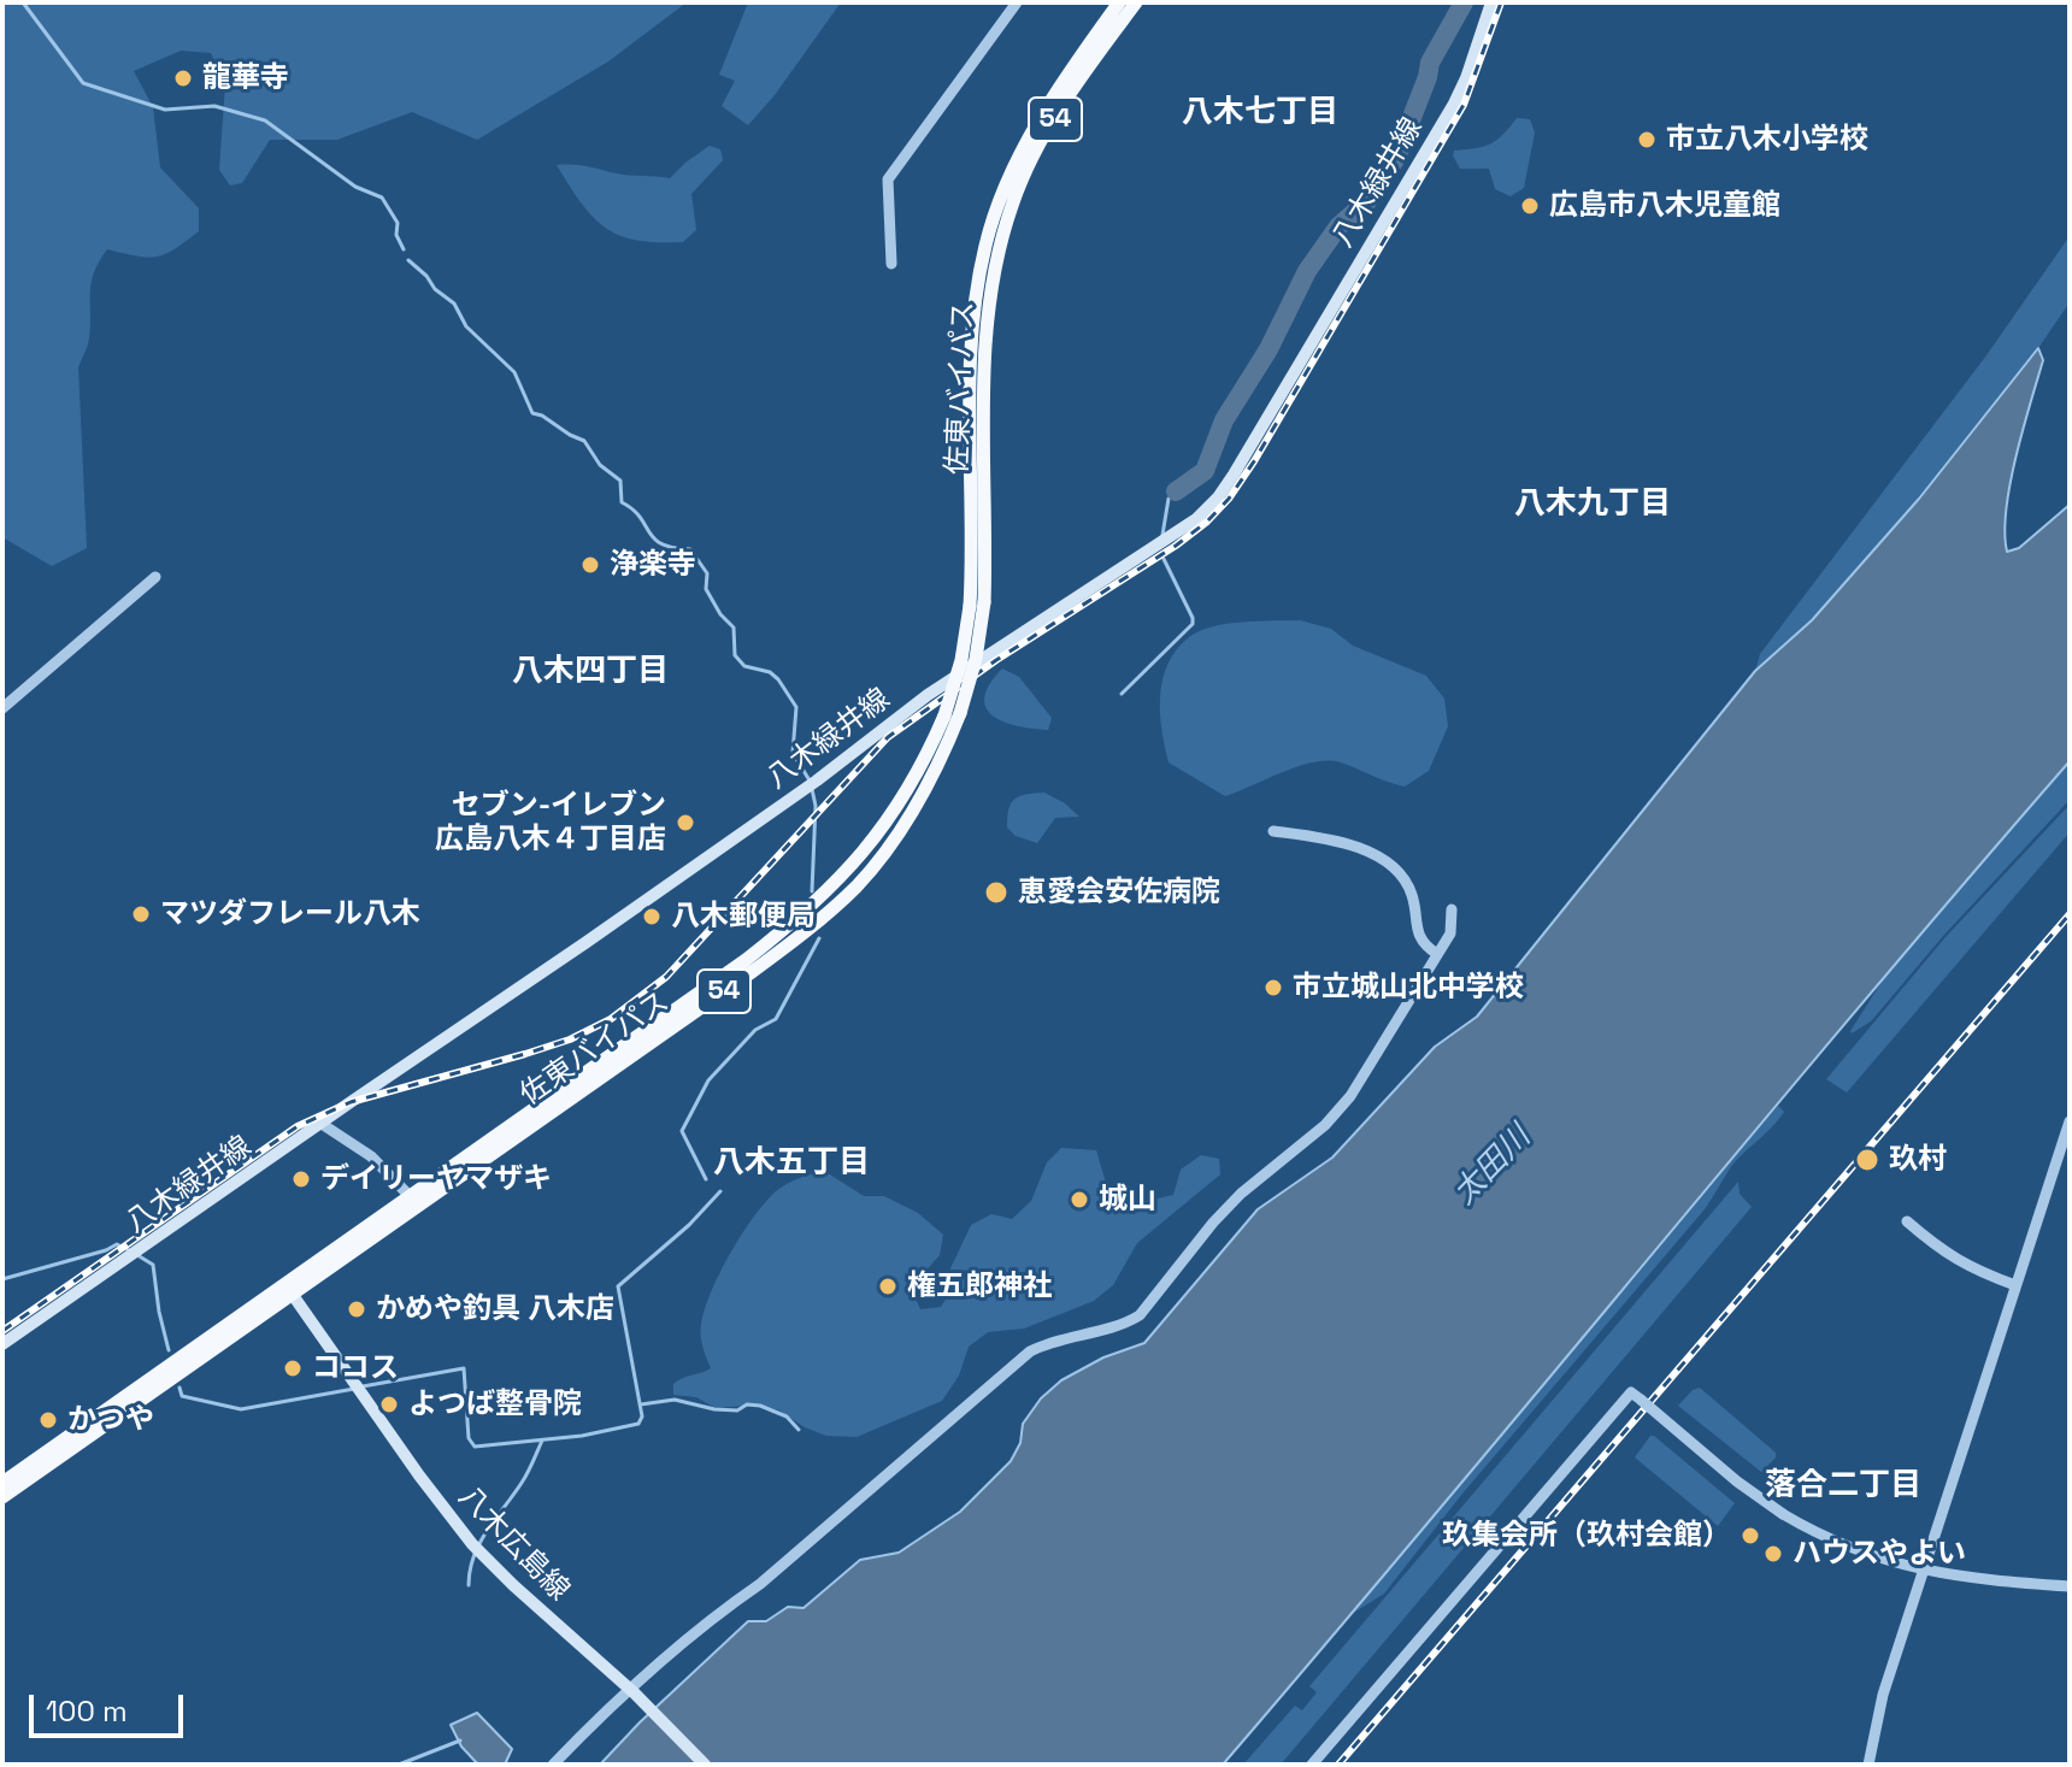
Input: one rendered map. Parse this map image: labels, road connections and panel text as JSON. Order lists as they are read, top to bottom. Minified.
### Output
{"streets":{"highway":["54","佐東バイパス"],"main road":["八木緑井線","八木広島線"]},"crossings":[["佐東バイパス","八木広島線"]],"districts":["八木七丁目","八木九丁目","八木四丁目","八木五丁目","落合二丁目"],"water":["太田川"],"places":["龍華寺","市立八木小学校","広島市八木児童館","浄楽寺","セブン‐イレブン 広島八木４丁目店","恵愛会安佐病院","マツダフレール八木","八木郵便局","市立城山北中学校","玖村","デイリーヤマザキ","城山","権五郎神社","かめや釣具 八木店","ココス","よつば整骨院","かつや","玖集会所（玖村会館）","ハウスやよい"],"scale_bar":"100 m"}
